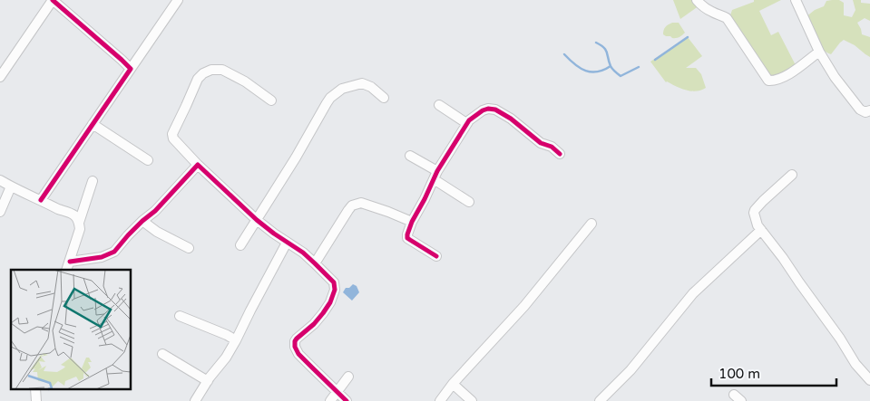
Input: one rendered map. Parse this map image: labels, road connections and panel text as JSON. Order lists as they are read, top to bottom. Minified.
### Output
{"scale_bar":"100 m"}
